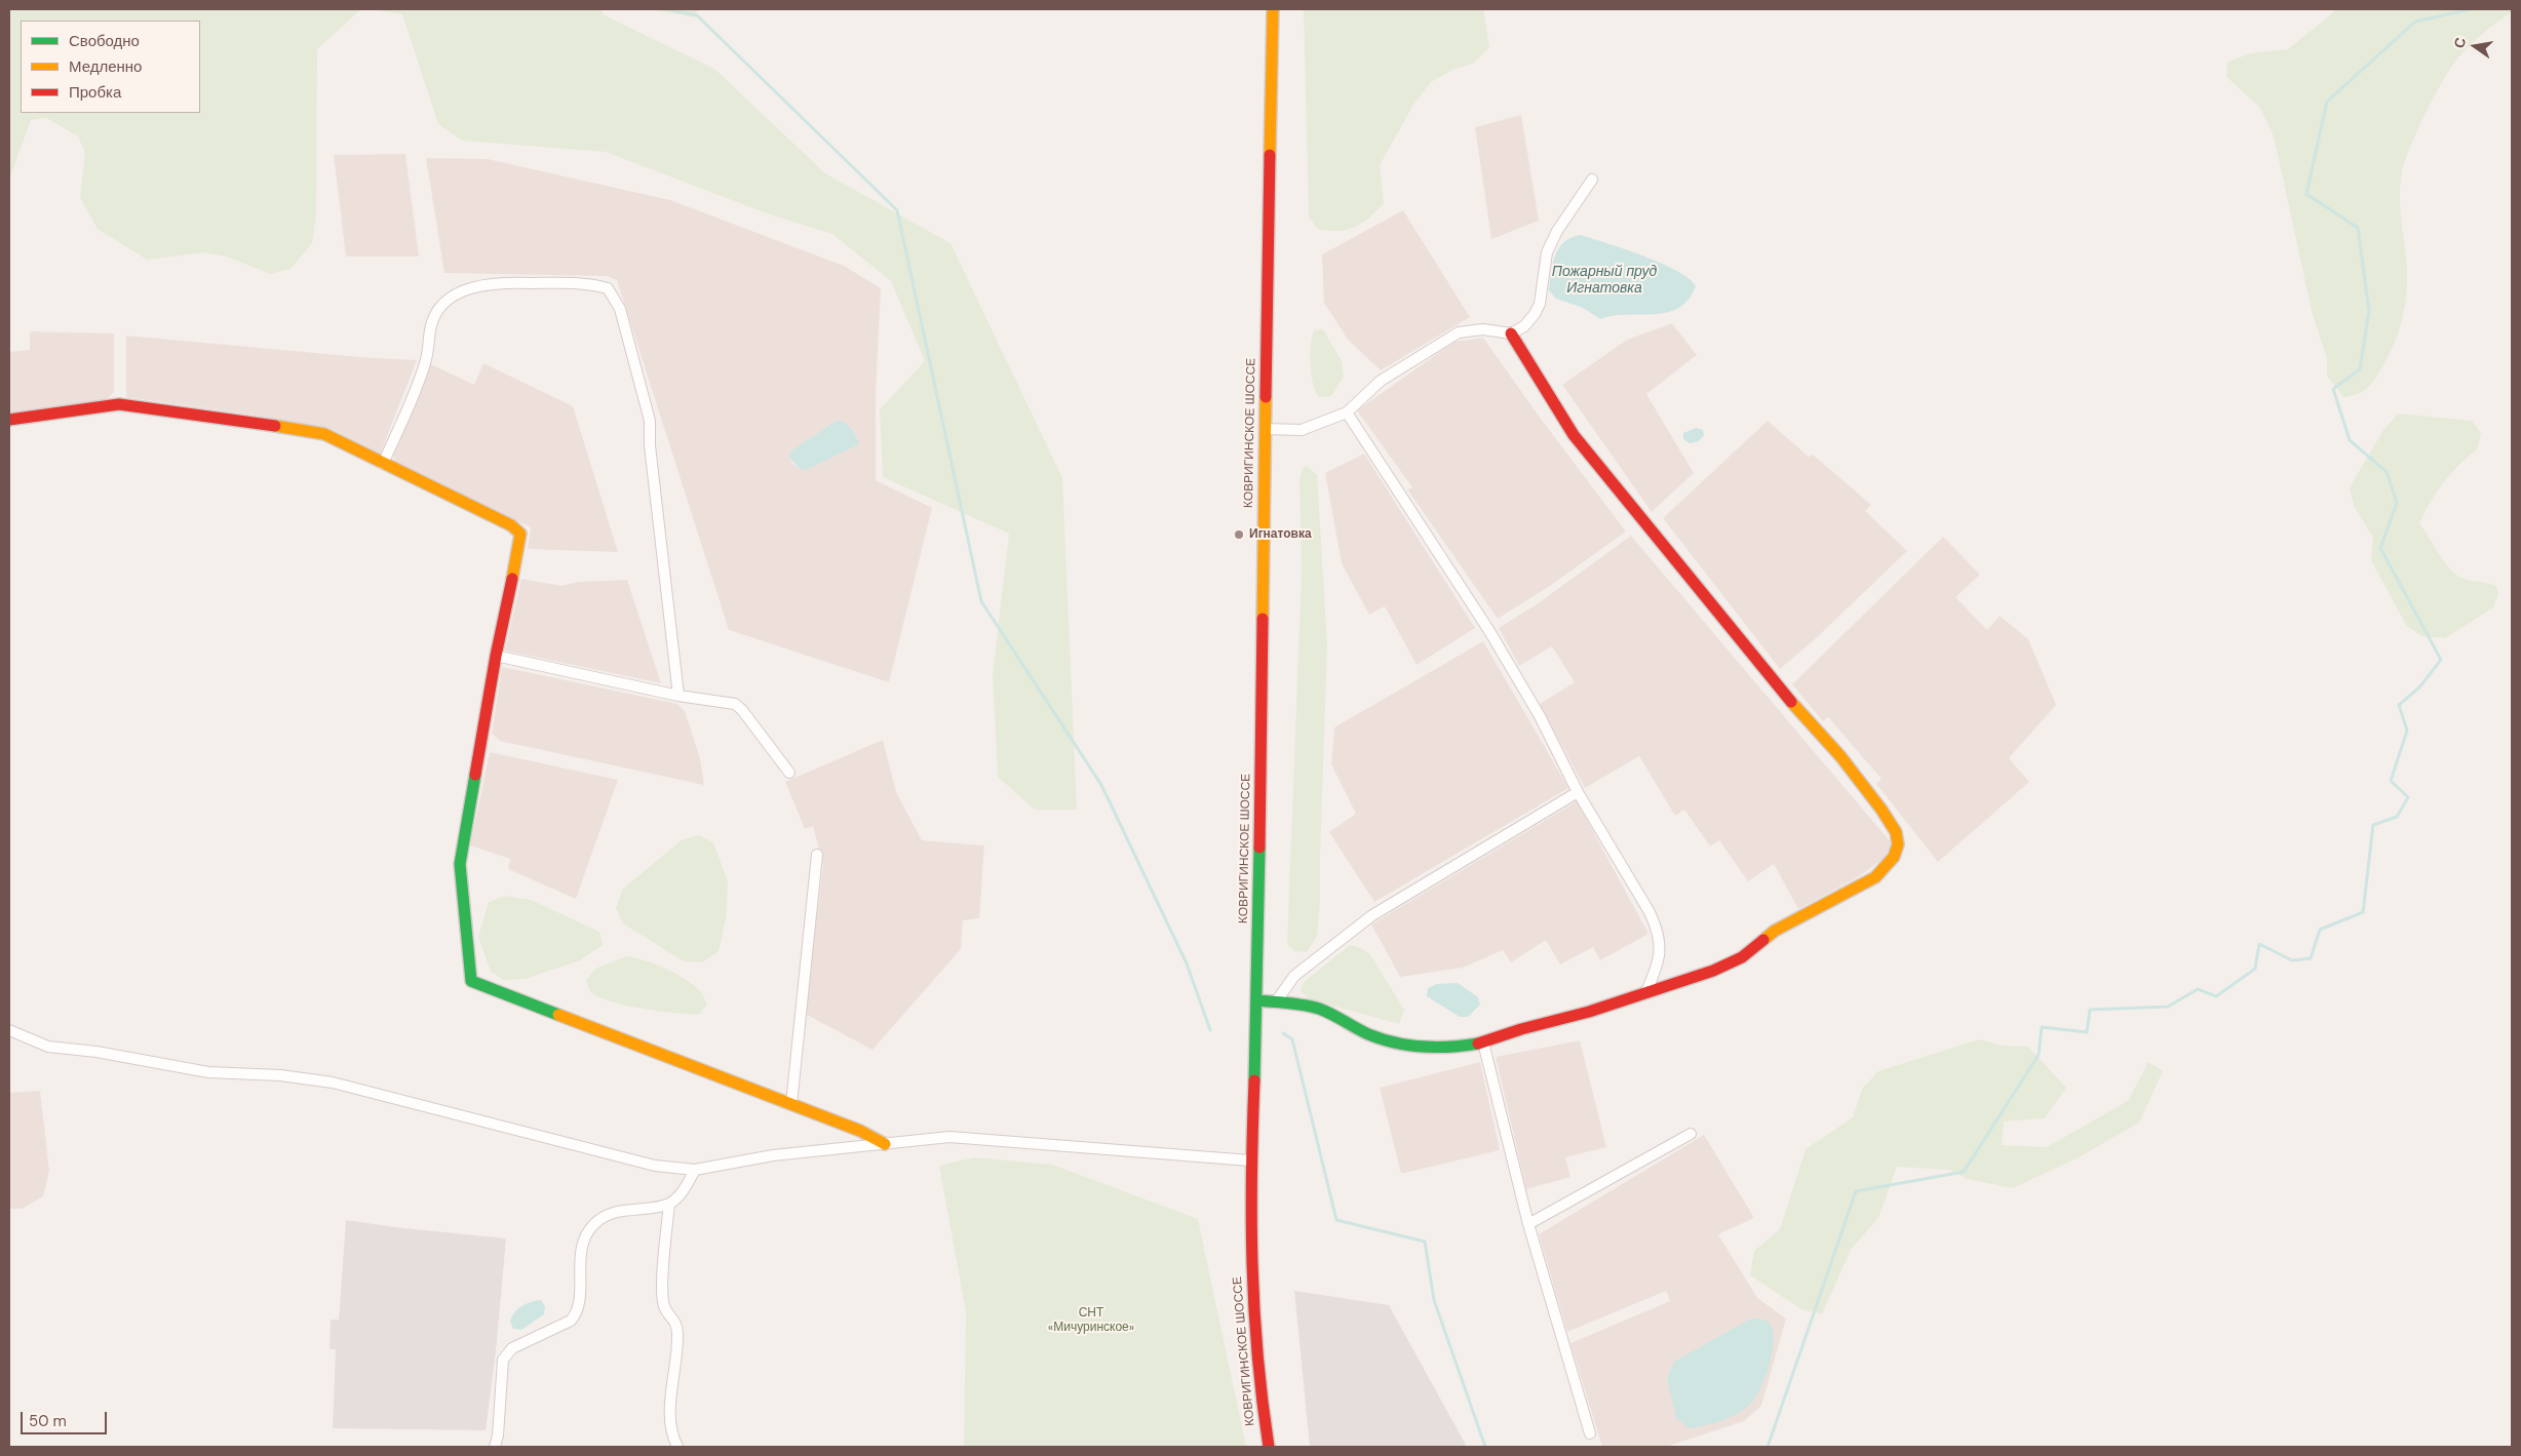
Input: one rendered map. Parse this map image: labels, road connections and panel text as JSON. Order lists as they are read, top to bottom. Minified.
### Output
{"streets":{"street":["КОВРИГИНСКОЕ ШОССЕ"]},"water":["Пожарный пруд Игнатовка"],"parks":["СНТ «Мичуринское»"],"places":["Игнатовка"],"legend":["Свободно","Медленно","Пробка"],"scale_bar":"50 m","north":"left"}
